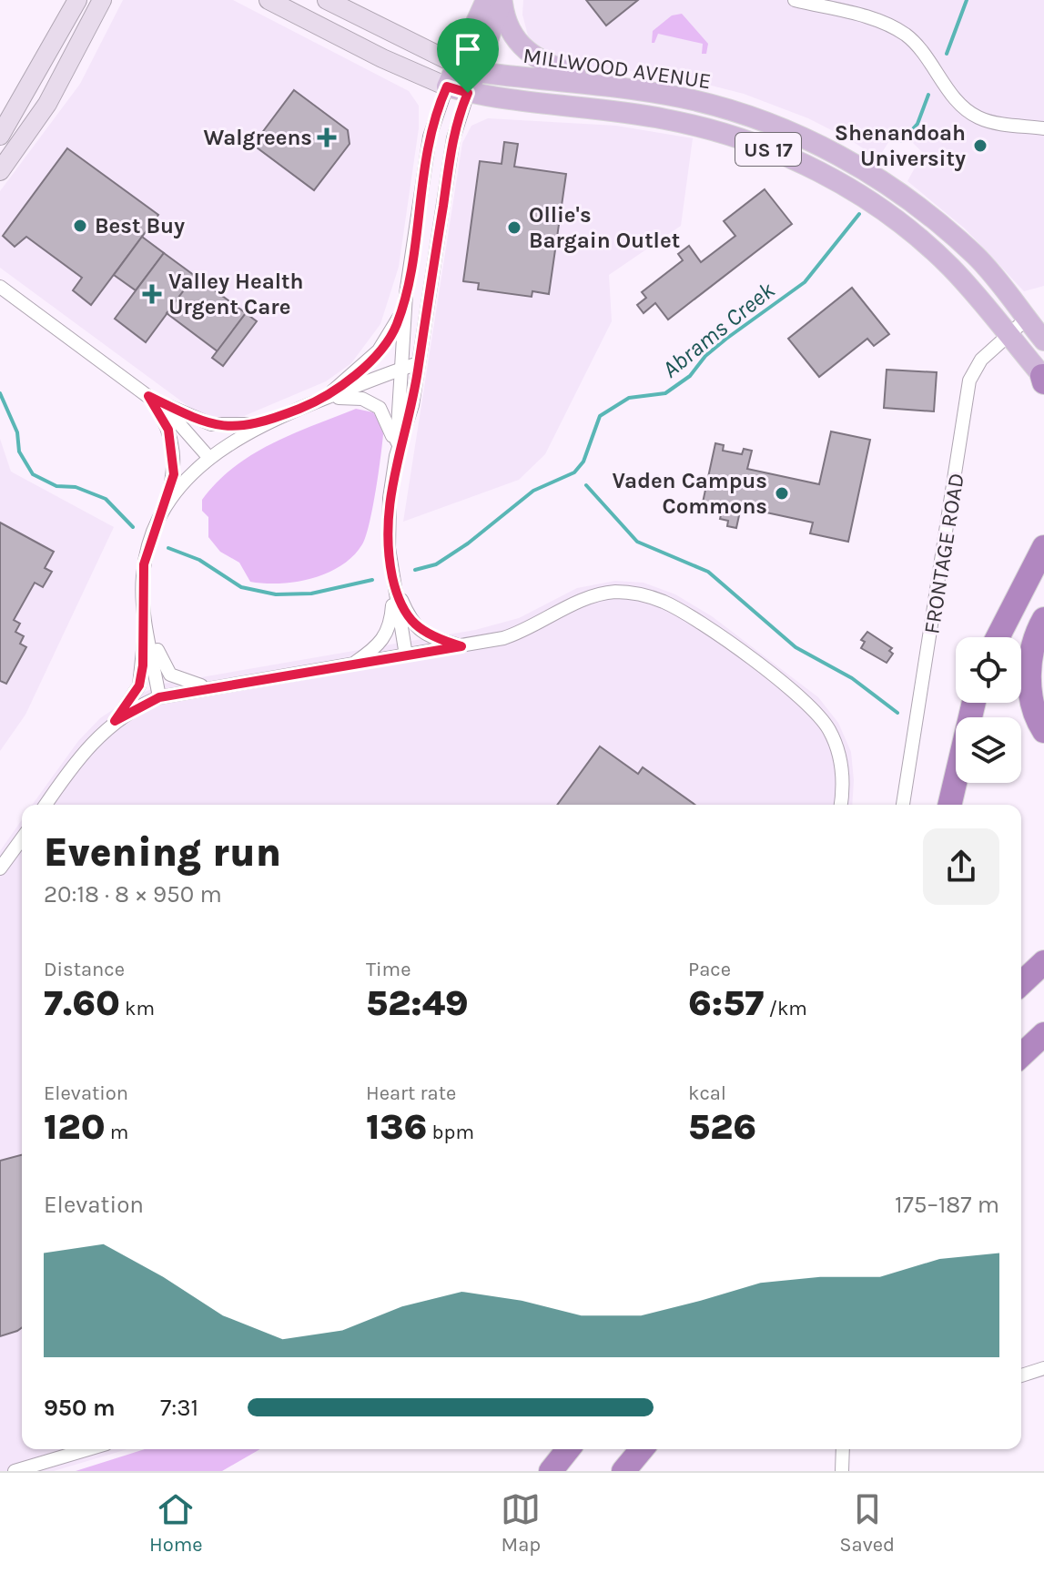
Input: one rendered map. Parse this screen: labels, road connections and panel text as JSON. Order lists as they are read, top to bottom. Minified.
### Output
{"streets":{"main road":["MILLWOOD AVENUE","US 17"],"street":["FRONTAGE ROAD"]},"crossings":[["MILLWOOD AVENUE","US 17"],["MILLWOOD AVENUE","FRONTAGE ROAD"],["US 17","FRONTAGE ROAD"]],"water":["Abrams Creek"],"places":{"health":["Walgreens","Valley Health Urgent Care"],"other":["Shenandoah University","Best Buy","Ollie's Bargain Outlet","Vaden Campus Commons"]},"page":{"heading":["Evening run","20:18 · 8 × 950 m"],"stats":[["Distance","7.60 km"],["Time","52:49"],["Pace","6:57 /km"],["Elevation","120 m"],["Heart rate","136 bpm"],["kcal","526"]],"chart":["Elevation","175–187 m"],"list":[{"name":"950 m","note":"7:31"}],"tabs":["Home","Map","Saved"]}}
